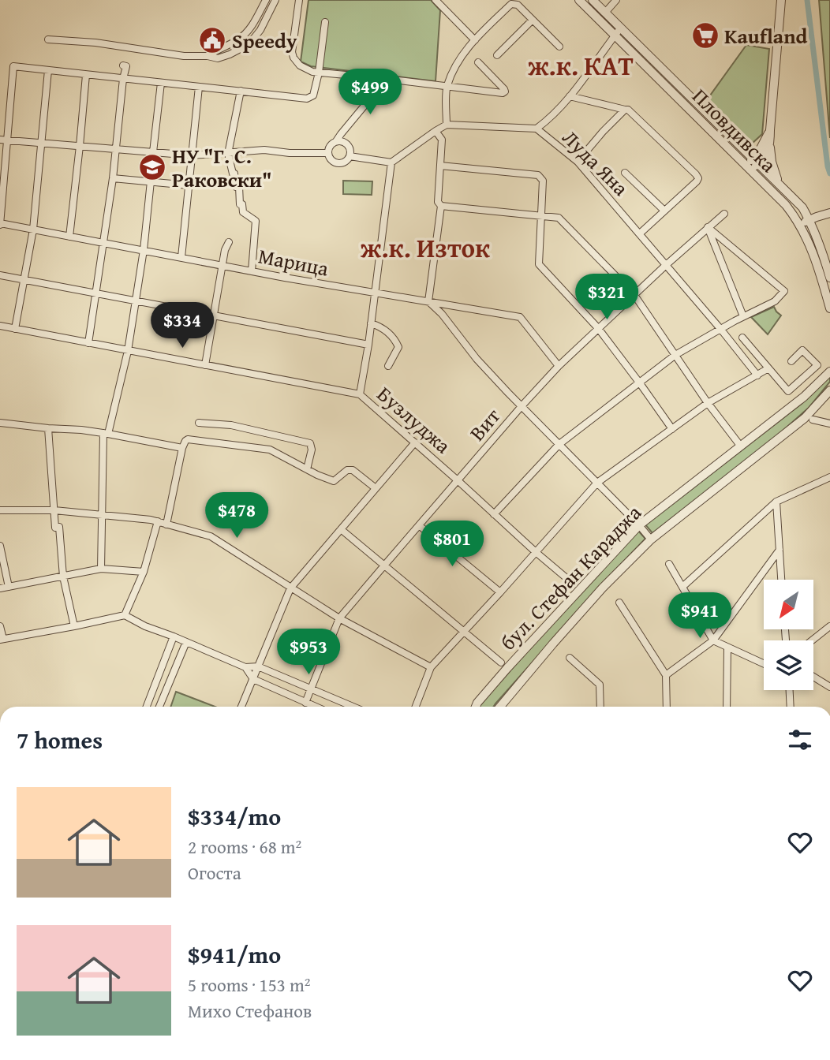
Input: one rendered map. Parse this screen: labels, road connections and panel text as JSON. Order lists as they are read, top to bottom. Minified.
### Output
{"streets":{"street":["Пловдивска","Луда Яна","Марица","Бузлуджа","Вит","бул. Стефан Караджа"]},"crossings":[["Луда Яна","Вит"],["Марица","Бузлуджа"],["Марица","Вит"],["Бузлуджа","Вит"]],"districts":["ж.к. КАТ","ж.к. Изток"],"places":{"supermarket":["Kaufland"],"public building":["Speedy"],"school or university":["НУ \"Г. С. Раковски\""]},"north":"bottom left","page":{"price":["$499","$321","$334","$478","$801","$941","$953"],"heading":"7 homes","list":[{"name":"$334/mo","note":"2 rooms · 68 m² · Огоста"},{"name":"$941/mo","note":"5 rooms · 153 m² · Михо Стефанов"}]}}
